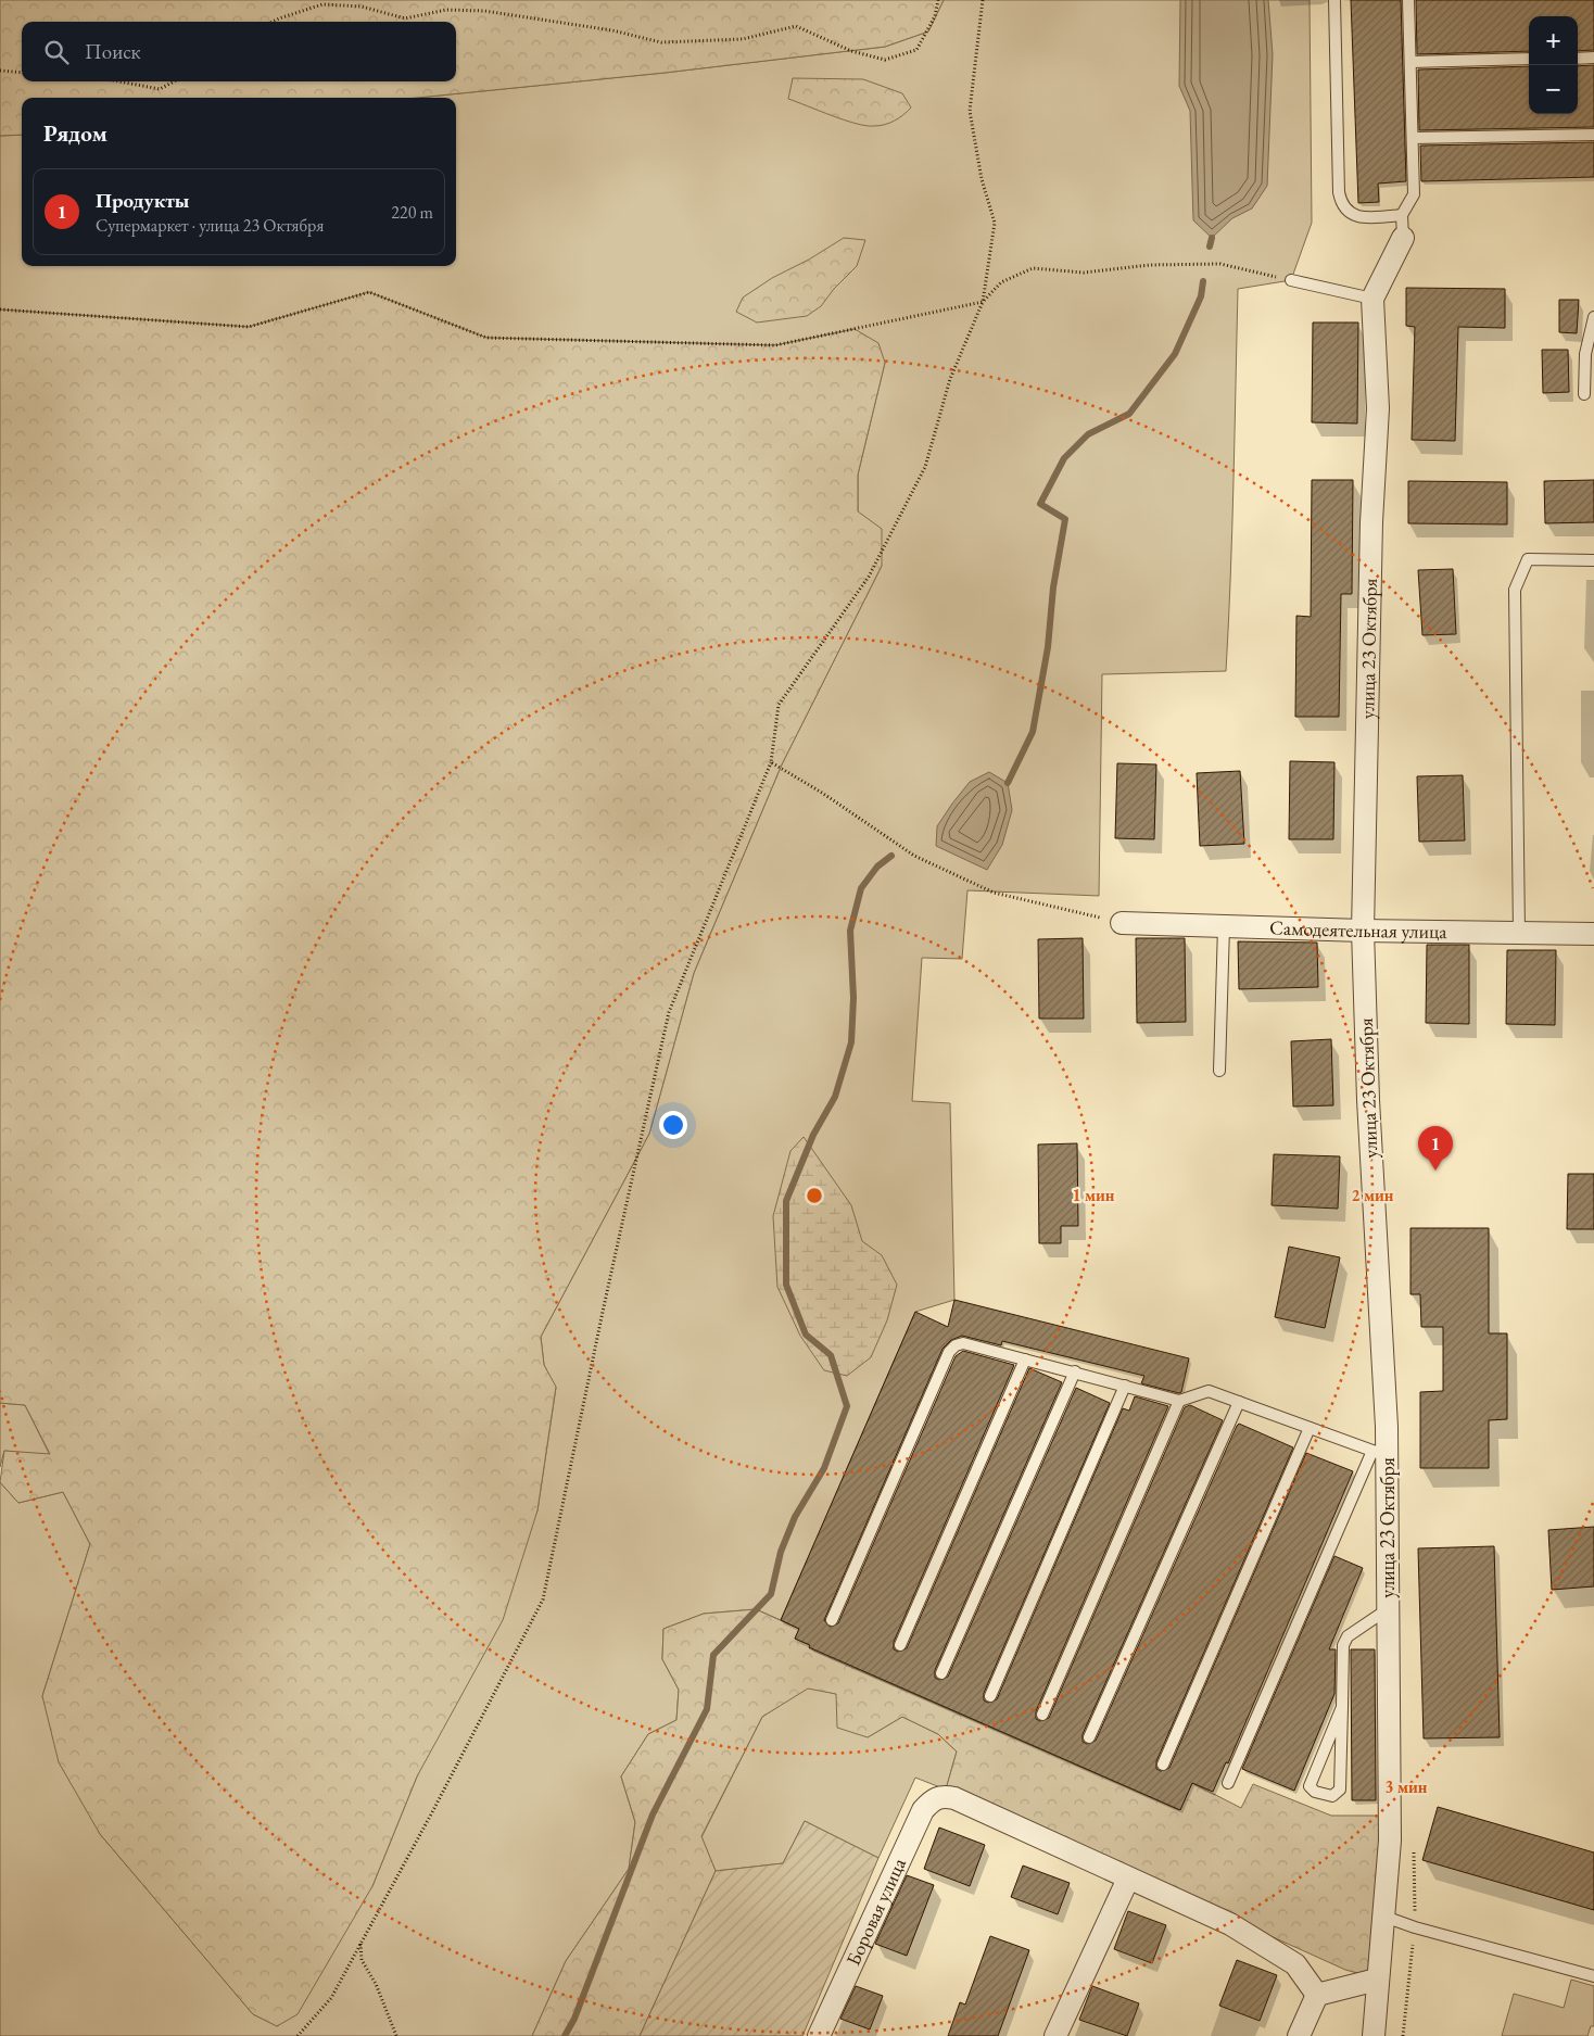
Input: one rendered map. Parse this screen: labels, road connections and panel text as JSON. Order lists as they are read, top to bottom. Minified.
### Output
{"streets":{"street":["улица 23 Октября","Самодеятельная улица","Боровая улица"]},"crossings":[["улица 23 Октября","Самодеятельная улица"]],"page":{"map_buttons":["+","−"],"search":"Поиск","heading":"Рядом","list":[{"mark":"1","name":"Продукты","note":"Супермаркет · улица 23 Октября","value":"220 m"}],"pins":"1"},"rings":["1 мин","2 мин","3 мин"]}
